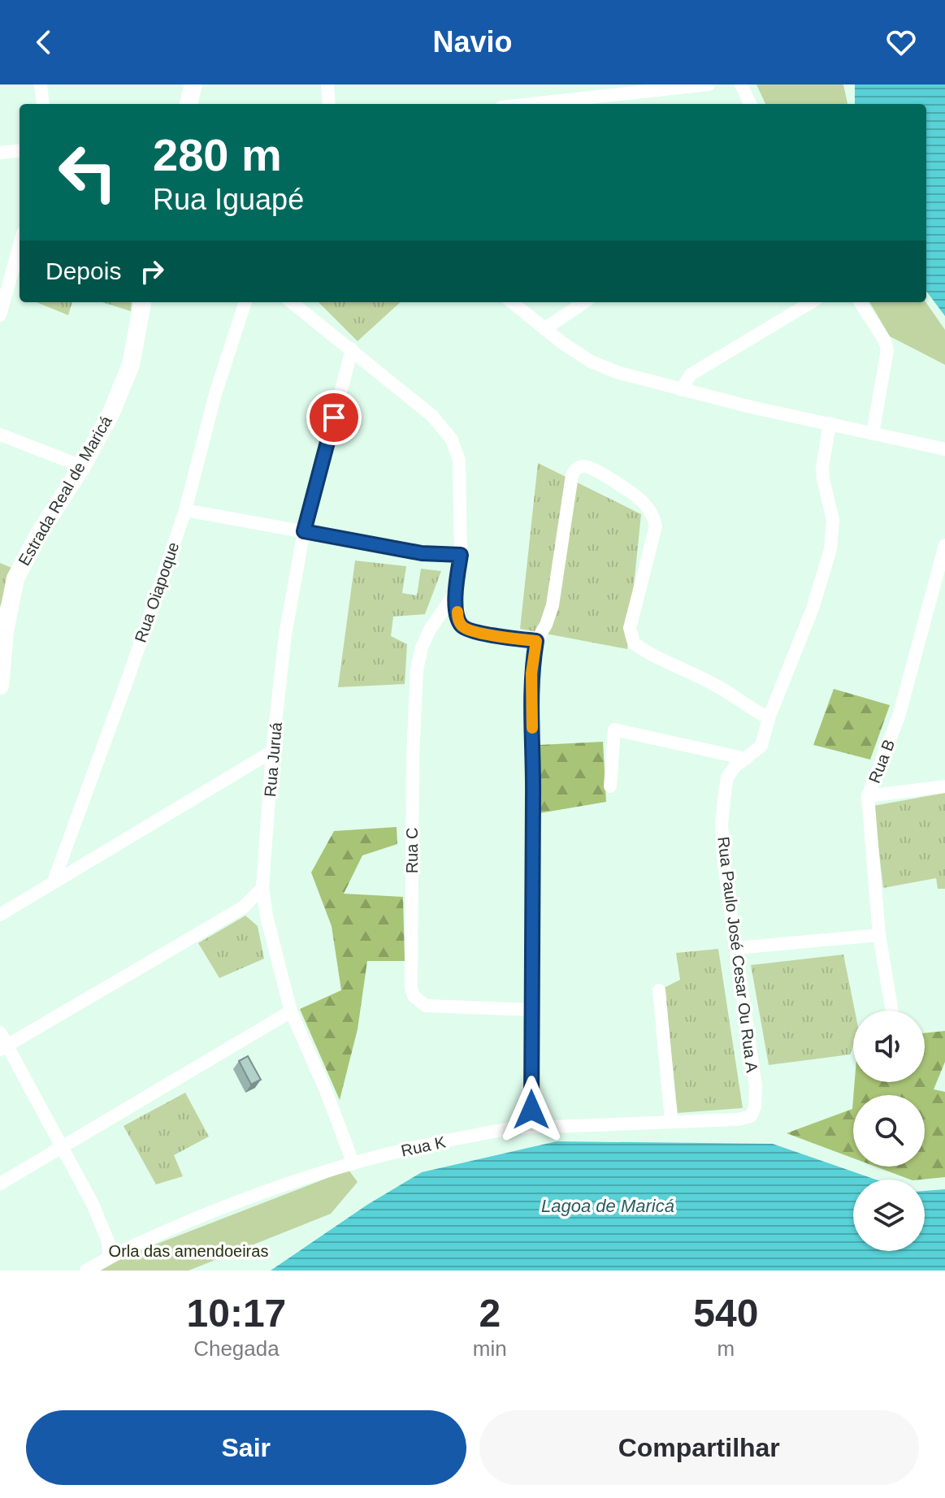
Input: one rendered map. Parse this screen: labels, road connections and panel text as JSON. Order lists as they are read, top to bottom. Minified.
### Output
{"streets":{"main road":["Estrada Real de Maricá"],"street":["Rua Oiapoque","Rua Juruá","Rua B","Rua C","Rua Paulo José Cesar Ou Rua A","Rua K"]},"crossings":[["Rua Juruá","Rua K"],["Rua Paulo José Cesar Ou Rua A","Rua K"]],"water":["Lagoa de Maricá"],"parks":["Orla das amendoeiras"],"page":{"header":"Navio","turn":["280 m","Rua Iguapé"],"then":"Depois","eta":["10:17","Chegada","2","min","540","m"],"buttons":["Sair","Compartilhar"]}}
